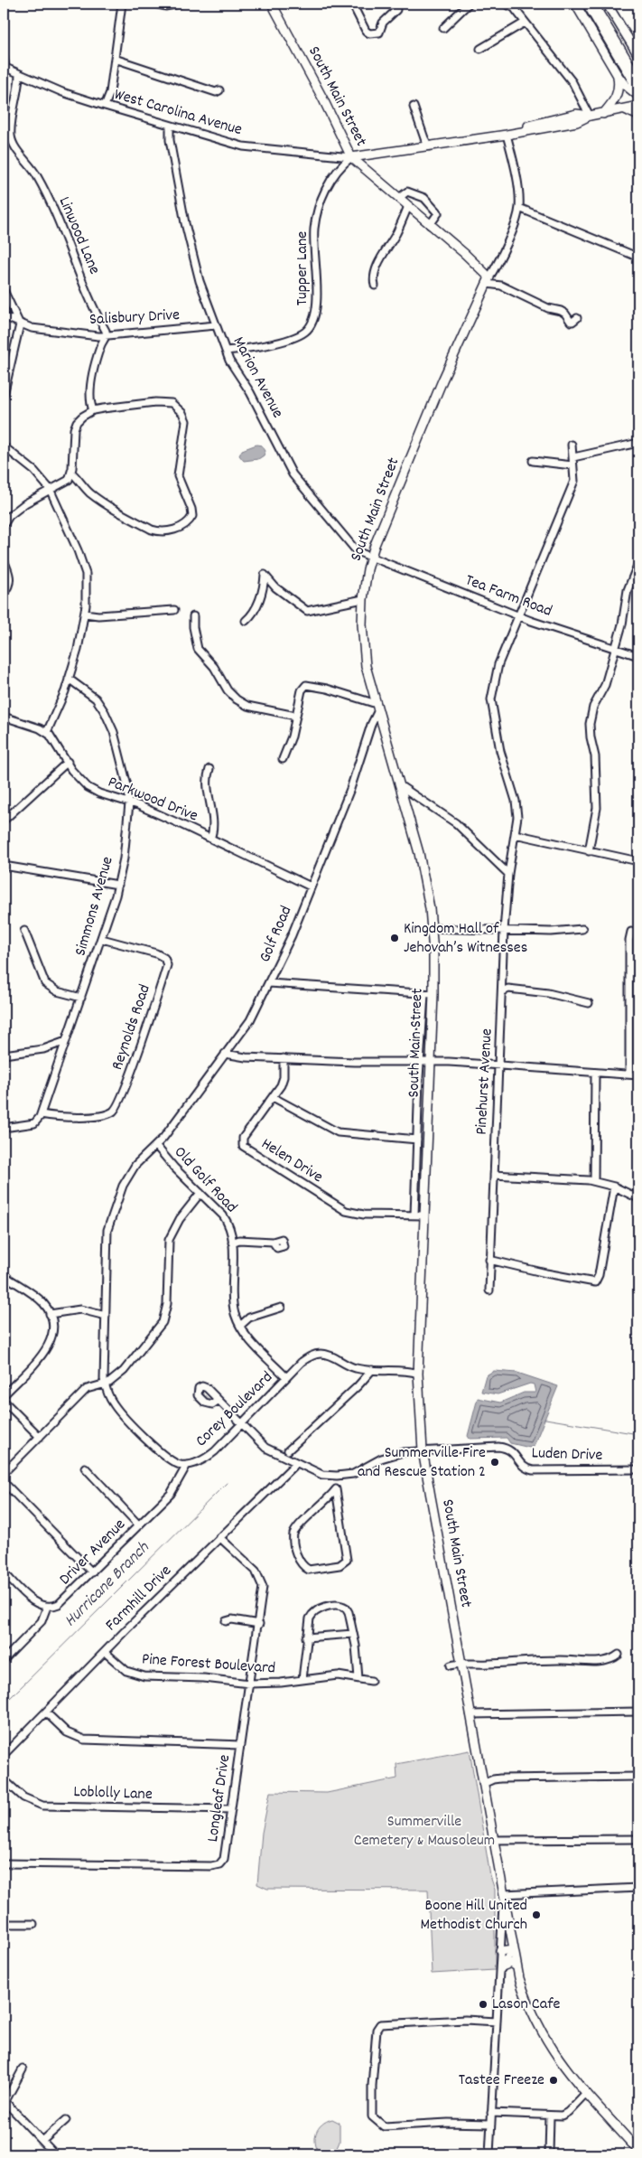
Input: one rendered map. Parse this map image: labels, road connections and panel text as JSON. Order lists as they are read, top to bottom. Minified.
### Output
{"streets":{"main road":["South Main Street"],"street":["West Carolina Avenue","Linwood Lane","Tupper Lane","Salisbury Drive","Marion Avenue","Tea Farm Road","Parkwood Drive","Simmons Avenue","Golf Road","Reynolds Road","Pinehurst Avenue","Helen Drive","Old Golf Road","Corey Boulevard","Luden Drive","Driver Avenue","Farmhill Drive","Pine Forest Boulevard","Loblolly Lane","Longleaf Drive"]},"crossings":[["South Main Street","West Carolina Avenue"],["South Main Street","Tupper Lane"],["South Main Street","Marion Avenue"],["South Main Street","Tea Farm Road"],["South Main Street","Golf Road"],["South Main Street","Helen Drive"],["South Main Street","Corey Boulevard"],["South Main Street","Luden Drive"],["West Carolina Avenue","Linwood Lane"],["West Carolina Avenue","Tupper Lane"],["West Carolina Avenue","Marion Avenue"],["Linwood Lane","Salisbury Drive"],["Tupper Lane","Marion Avenue"],["Salisbury Drive","Marion Avenue"],["Marion Avenue","Tea Farm Road"],["Tea Farm Road","Pinehurst Avenue"],["Parkwood Drive","Simmons Avenue"],["Parkwood Drive","Golf Road"],["Simmons Avenue","Reynolds Road"],["Golf Road","Old Golf Road"],["Golf Road","Corey Boulevard"],["Old Golf Road","Corey Boulevard"],["Corey Boulevard","Driver Avenue"],["Farmhill Drive","Pine Forest Boulevard"],["Farmhill Drive","Longleaf Drive"],["Pine Forest Boulevard","Longleaf Drive"],["Loblolly Lane","Longleaf Drive"]],"water":["Hurricane Branch"],"parks":["Summerville Cemetery & Mausoleum"],"places":["Kingdom Hall of Jehovah’s Witnesses","Summerville Fire and Rescue Station 2","Boone Hill United Methodist Church","Lason Cafe","Tastee Freeze"]}
